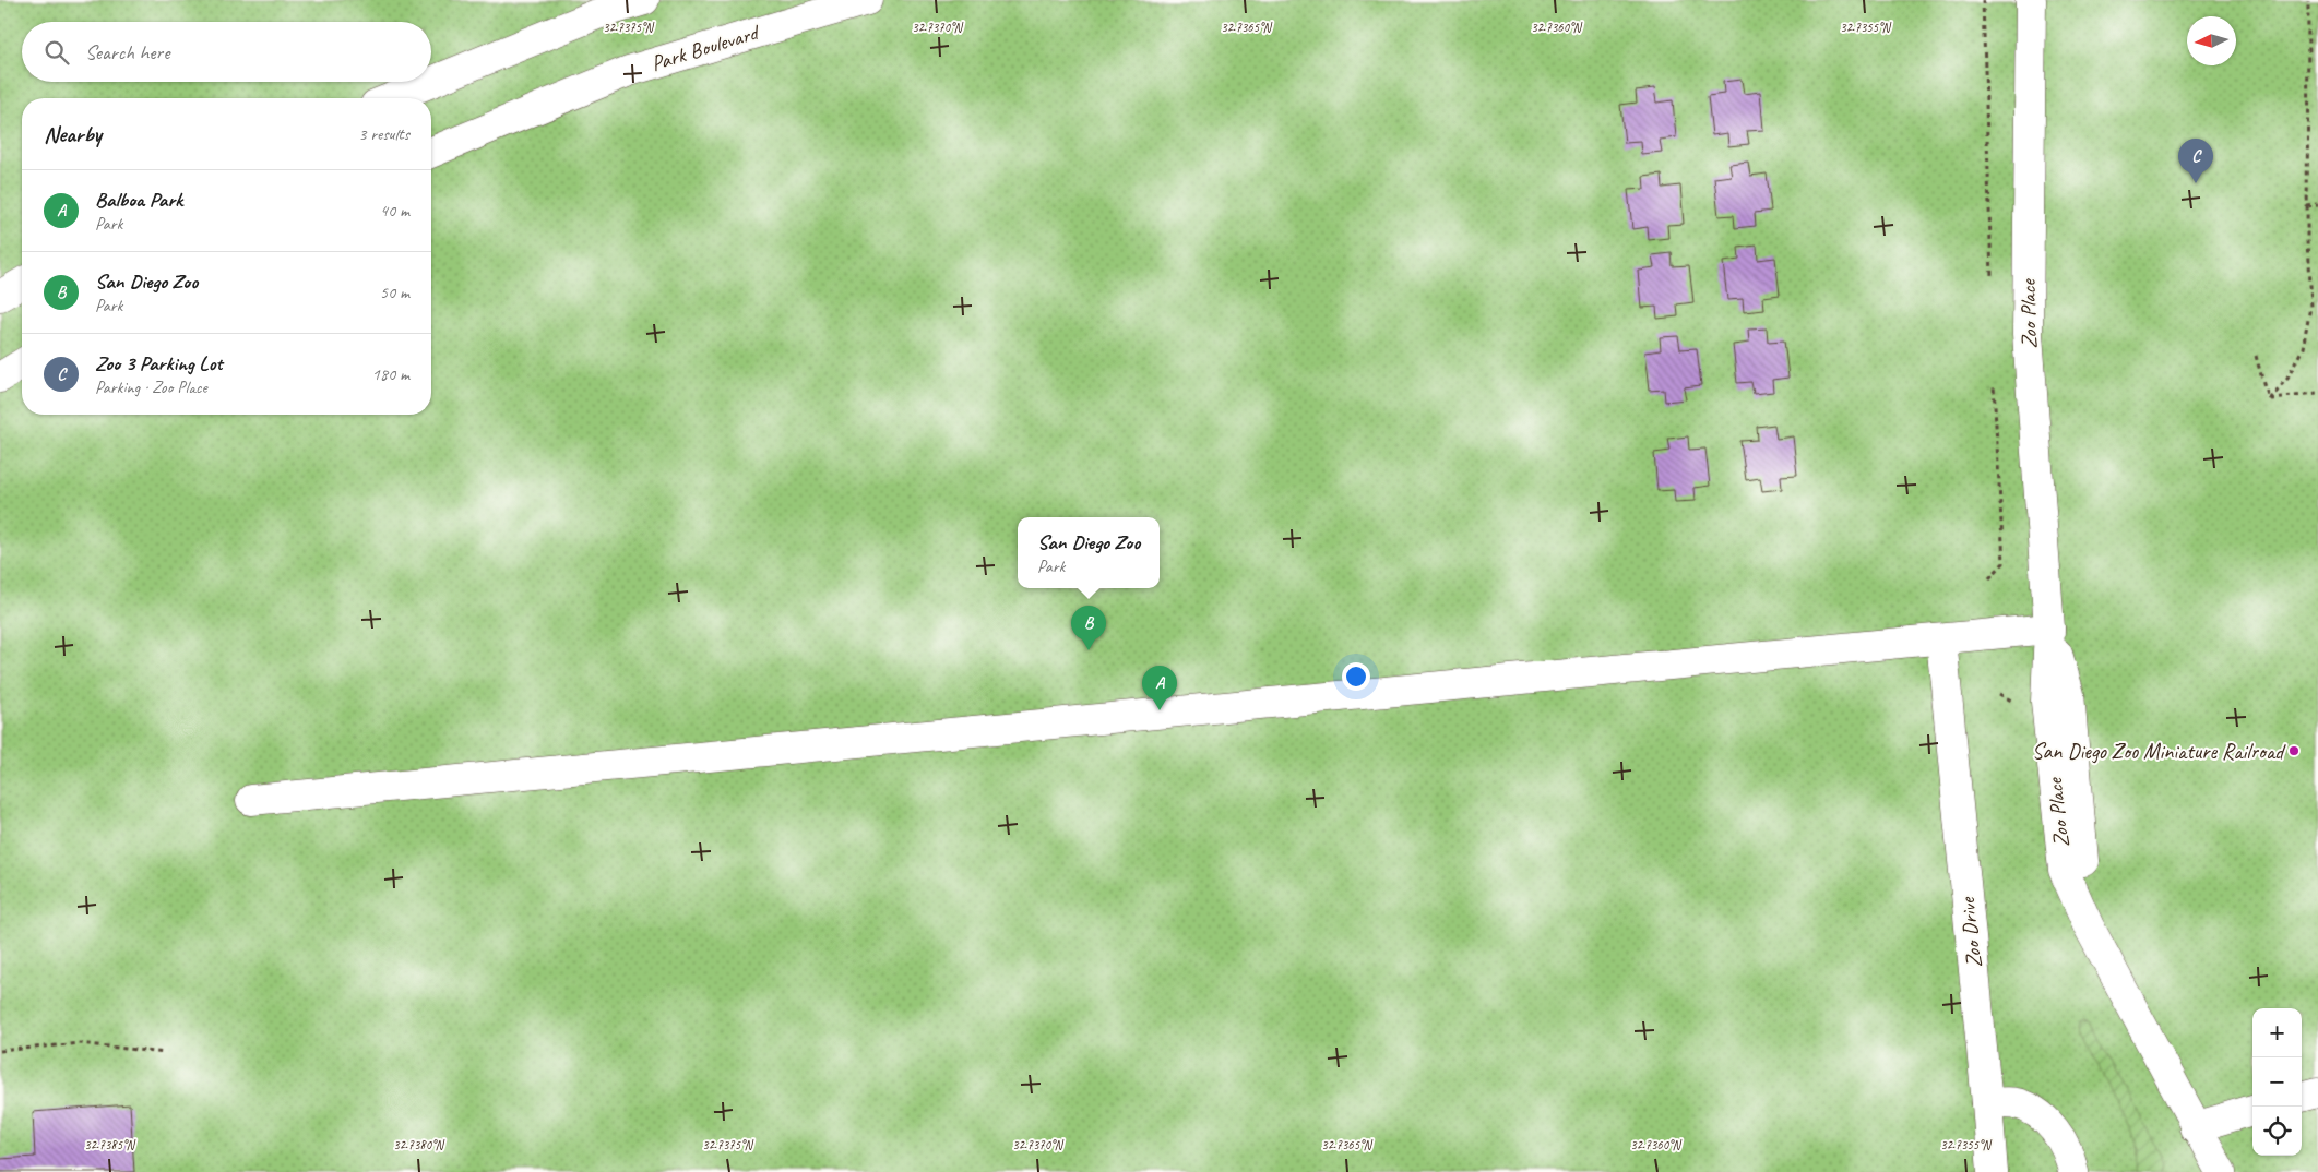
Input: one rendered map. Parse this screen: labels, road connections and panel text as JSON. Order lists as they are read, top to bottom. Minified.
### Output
{"streets":{"street":["Park Boulevard","Zoo Place","Zoo Drive"]},"places":["San Diego Zoo Miniature Railroad"],"north":"left","page":{"search":"Search here","heading":["Nearby","3 results"],"pins":["C","B","A"],"list":[{"mark":"A","name":"Balboa Park","note":"Park","value":"40 m"},{"mark":"B","name":"San Diego Zoo","note":"Park","value":"50 m"},{"mark":"C","name":"Zoo 3 Parking Lot","note":"Parking · Zoo Place","value":"180 m"}],"popup":["San Diego Zoo","Park"],"map_buttons":["+","−"]},"coordinates":["32.7375°N","32.7370°N","32.7365°N","32.7360°N","32.7355°N","32.7385°N","32.7380°N"]}
